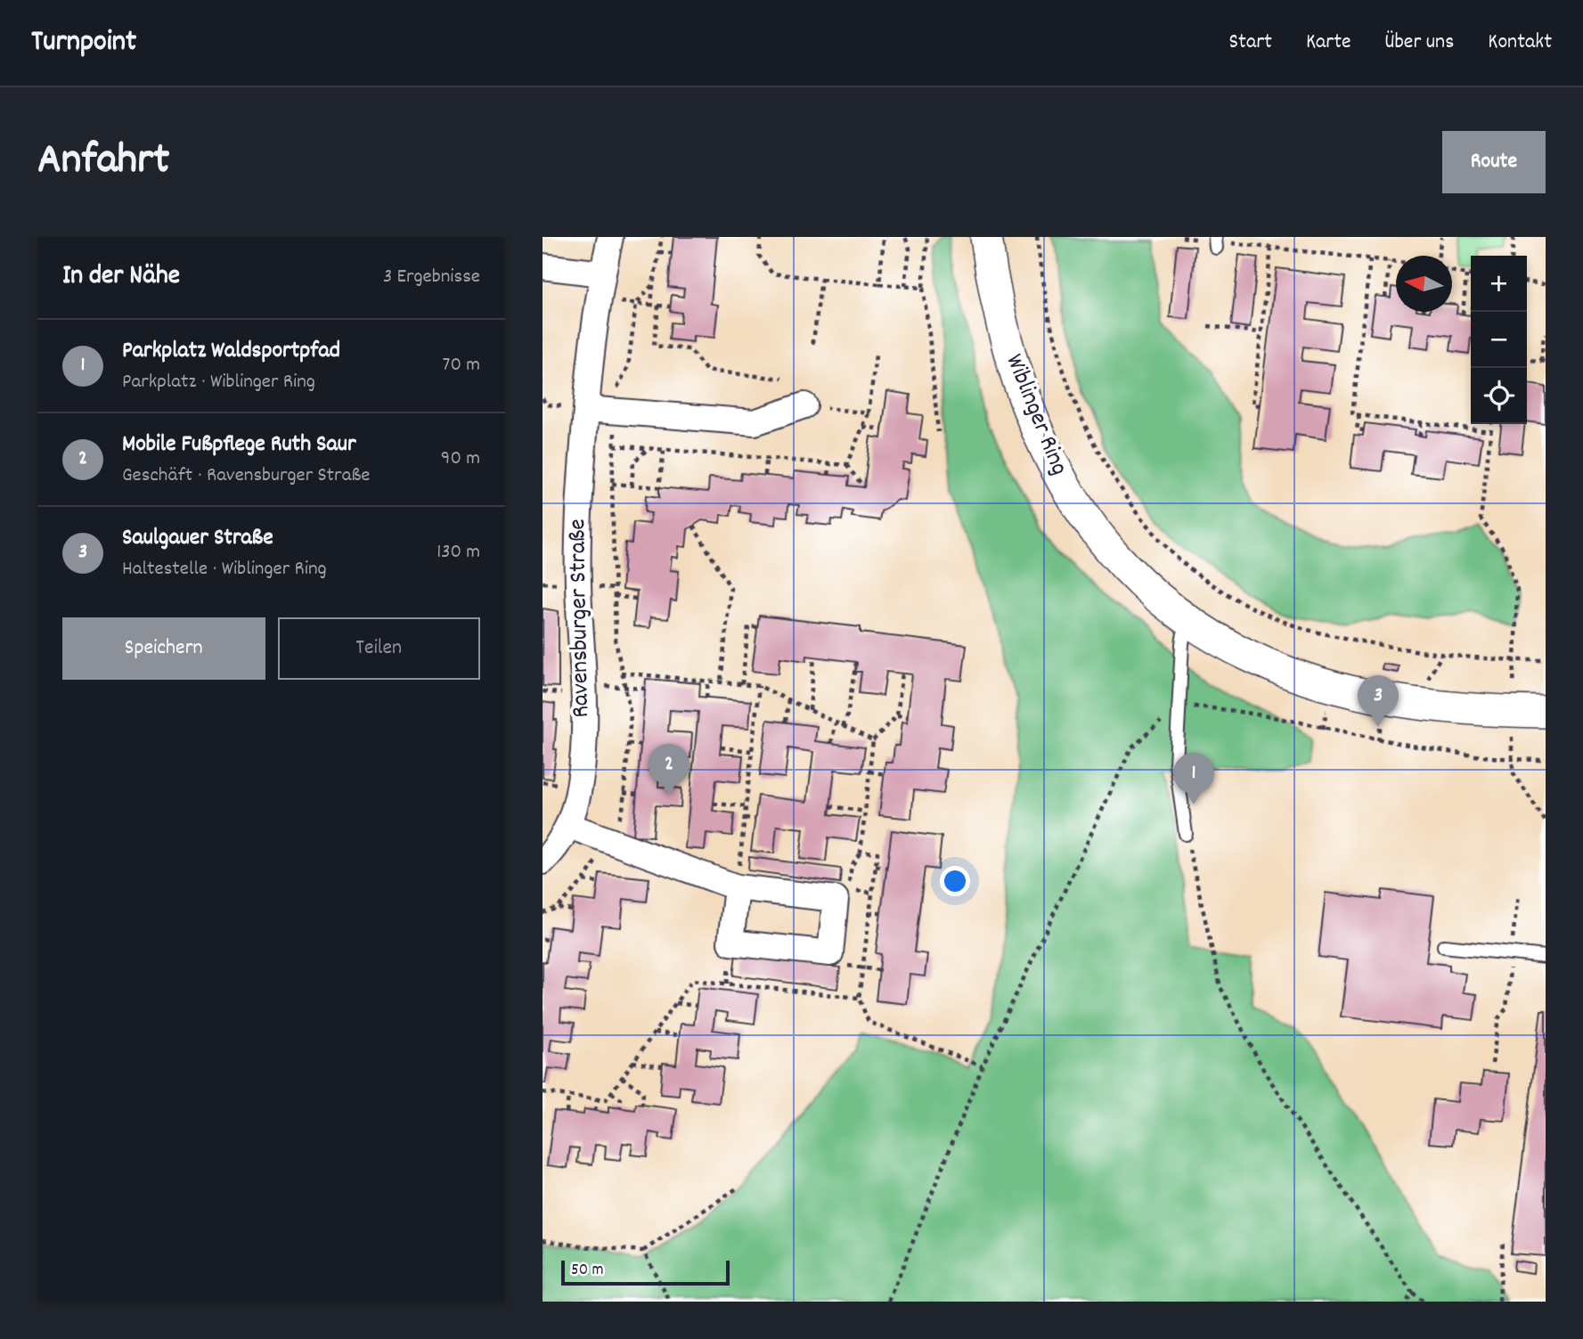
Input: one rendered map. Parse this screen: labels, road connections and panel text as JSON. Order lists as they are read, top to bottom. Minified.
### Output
{"streets":{"street":["Wiblinger Ring","Ravensburger Straße"]},"scale_bar":"50 m","north":"left","page":{"header":"Turnpoint","nav":["Start","Karte","Über uns","Kontakt"],"title":"Anfahrt","buttons":["Route",["Speichern","Teilen"]],"heading":["In der Nähe","3 Ergebnisse"],"map_buttons":["+","−"],"list":[{"mark":"1","name":"Parkplatz Waldsportpfad","note":"Parkplatz · Wiblinger Ring","value":"70 m"},{"mark":"2","name":"Mobile Fußpflege Ruth Saur","note":"Geschäft · Ravensburger Straße","value":"90 m"},{"mark":"3","name":"Saulgauer Straße","note":"Haltestelle · Wiblinger Ring","value":"130 m"}],"pins":["3","2","1"],"scale":"50 m"}}
